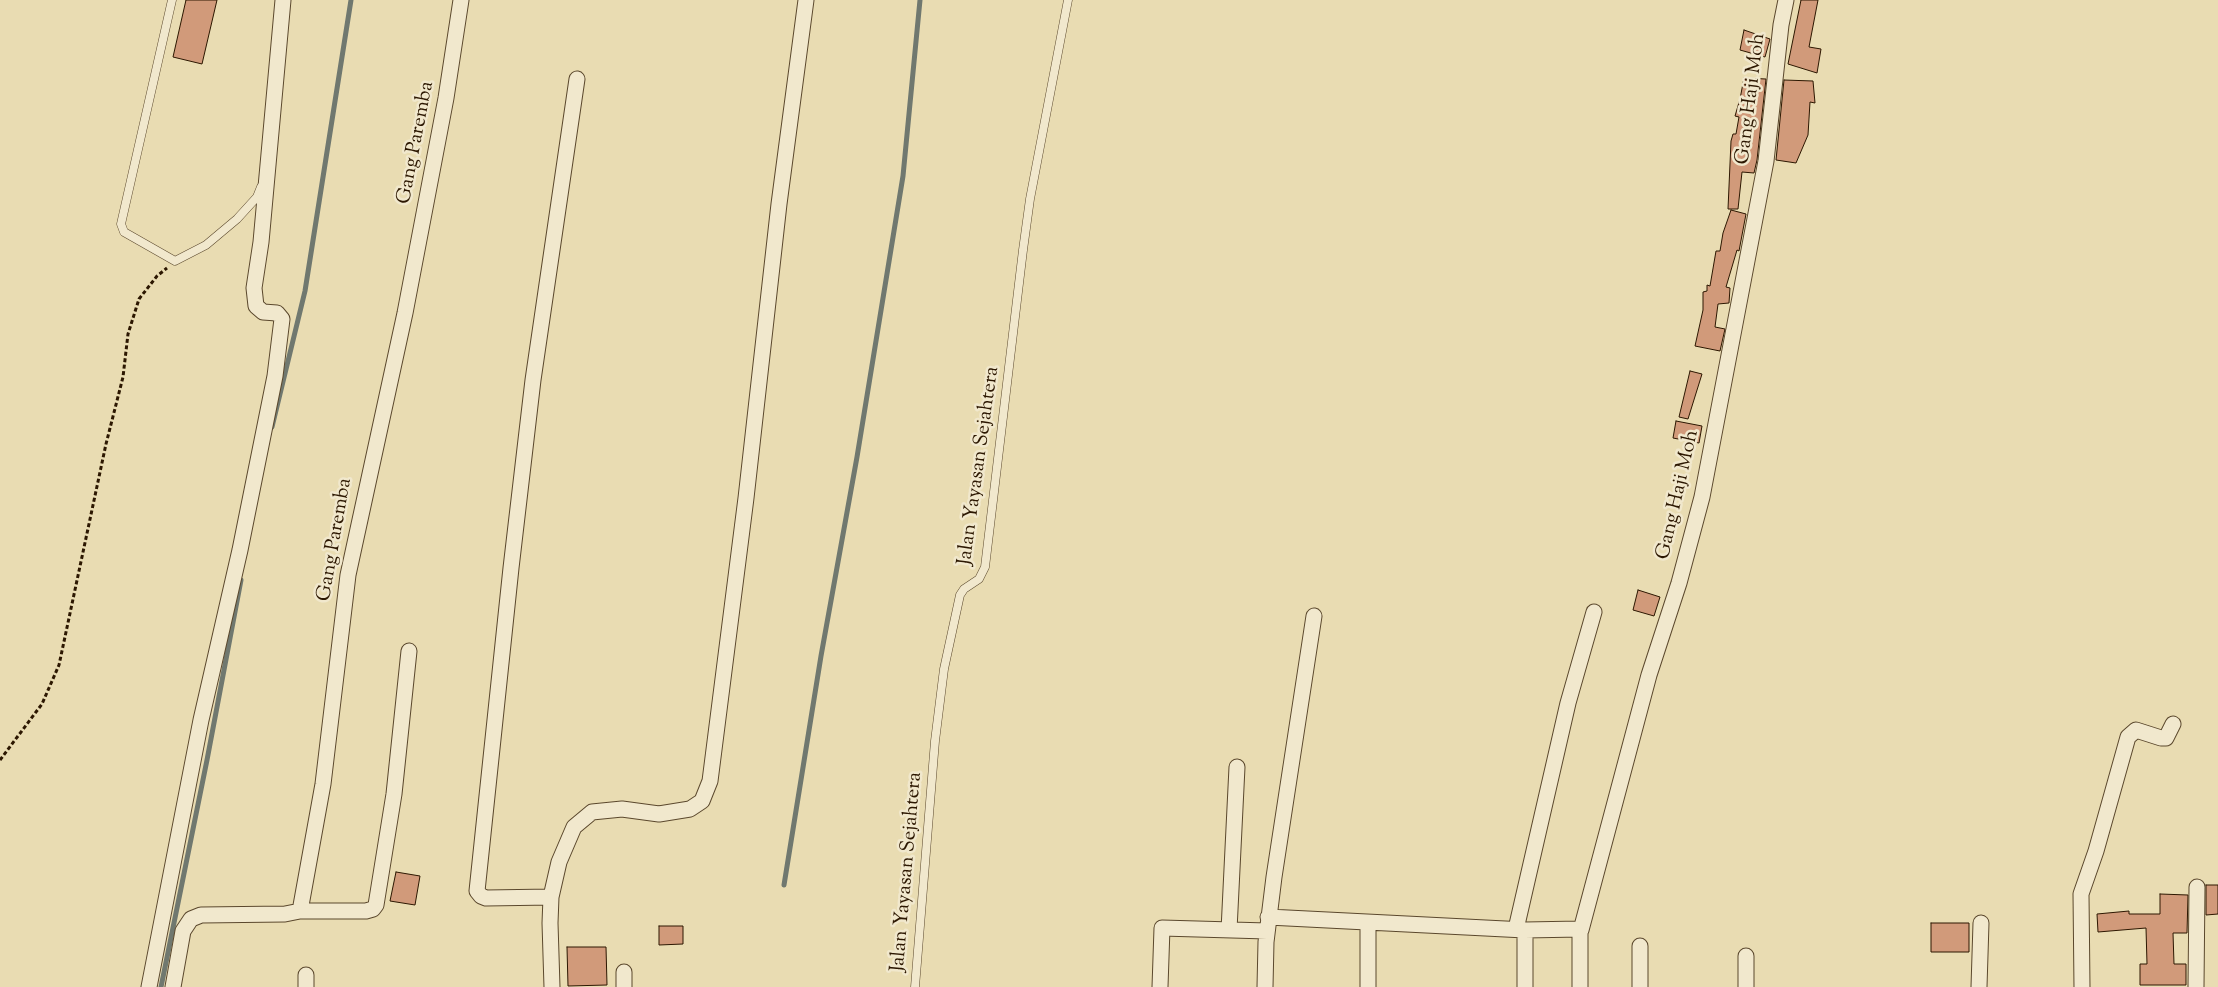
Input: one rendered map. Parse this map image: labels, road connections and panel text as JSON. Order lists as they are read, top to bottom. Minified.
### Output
{"streets":{"street":["Gang Haji Moh","Gang Paremba"],"lane":["Jalan Yayasan Sejahtera"]}}
